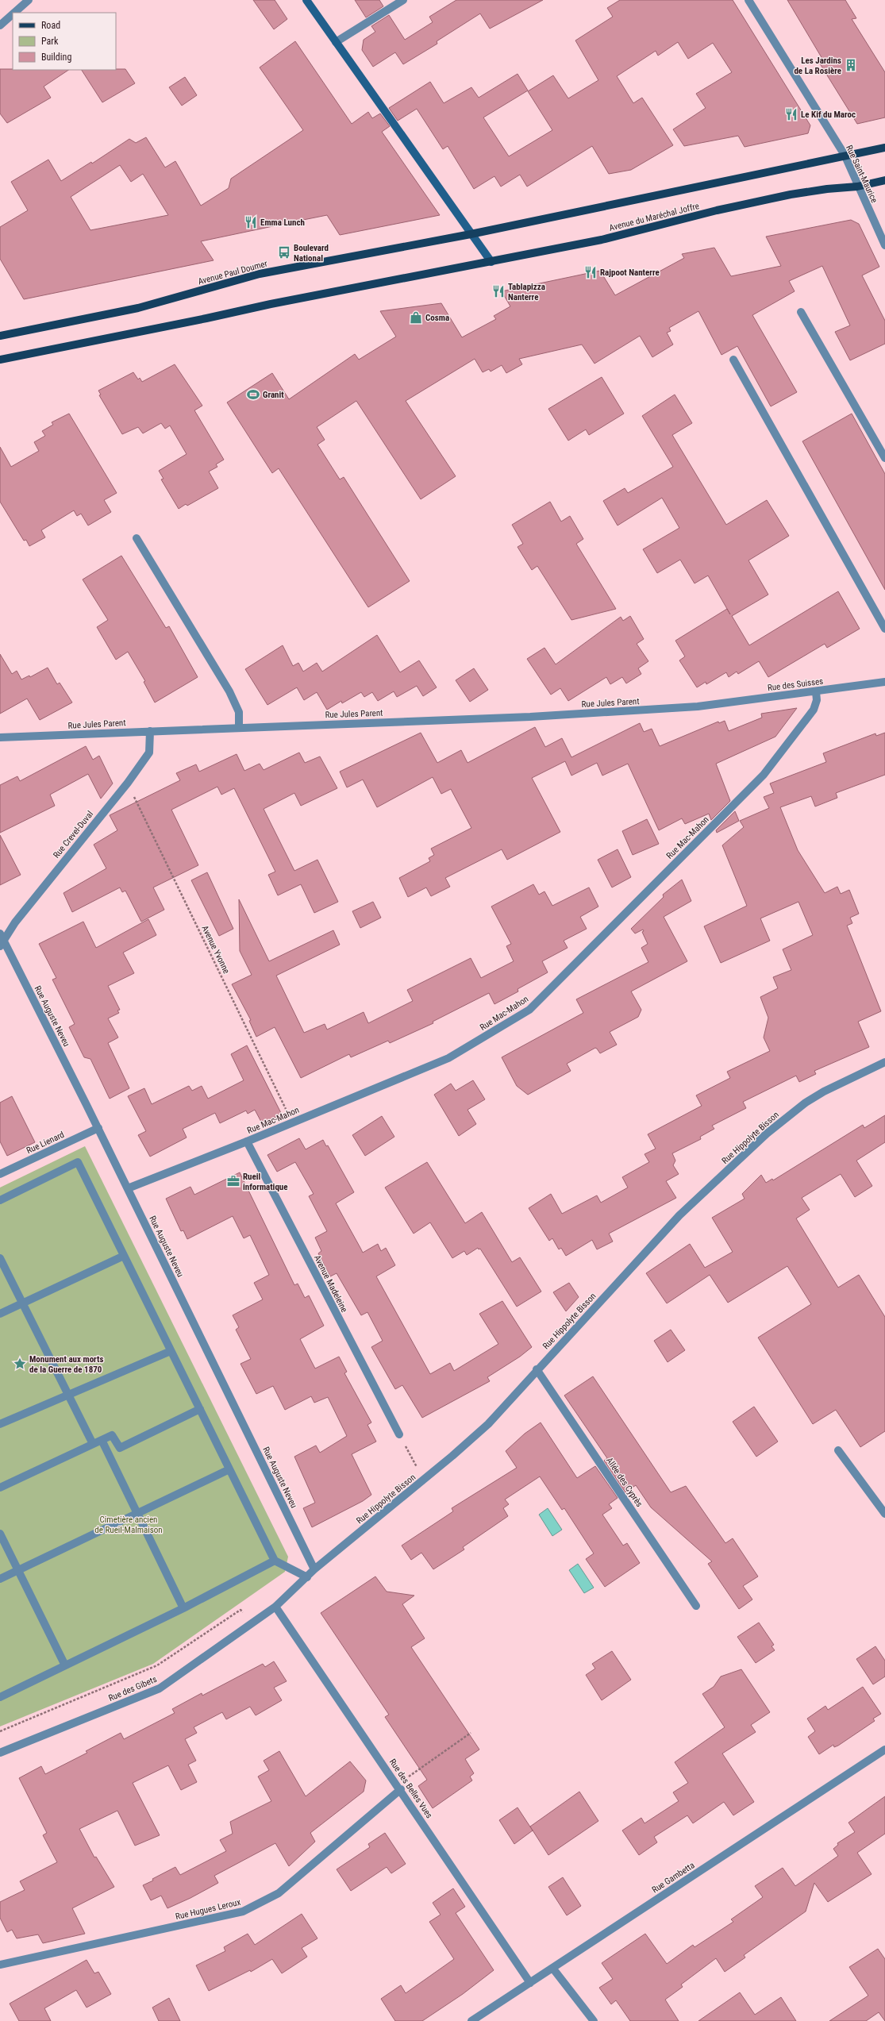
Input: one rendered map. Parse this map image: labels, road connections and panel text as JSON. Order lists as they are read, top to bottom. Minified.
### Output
{"streets":{"main road":["Avenue du Maréchal Joffre","Avenue Paul Doumer"],"street":["Rue Saint-Maurice","Rue des Suisses","Rue Jules Parent","Rue Crevel-Duval","Rue Mac-Mahon","Rue Auguste Neveu","Rue Hippolyte Bisson","Rue Lienard","Avenue Madeleine","Allée des Cyprès","Rue des Gibets","Rue des Belles Vues","Rue Gambetta","Rue Hugues Leroux"],"path":["Avenue Yvonne"]},"crossings":[["Rue Saint-Maurice","Avenue du Maréchal Joffre"],["Rue des Suisses","Rue Jules Parent"],["Rue des Suisses","Rue Mac-Mahon"],["Rue Jules Parent","Rue Crevel-Duval"],["Rue Crevel-Duval","Avenue Yvonne"],["Rue Crevel-Duval","Rue Auguste Neveu"],["Rue Mac-Mahon","Avenue Yvonne"],["Rue Mac-Mahon","Rue Auguste Neveu"],["Rue Mac-Mahon","Avenue Madeleine"],["Rue Auguste Neveu","Rue Hippolyte Bisson"],["Rue Auguste Neveu","Rue Lienard"],["Rue Hippolyte Bisson","Allée des Cyprès"],["Rue Hippolyte Bisson","Rue des Gibets"],["Rue Hippolyte Bisson","Rue des Belles Vues"],["Rue des Gibets","Rue des Belles Vues"],["Rue des Belles Vues","Rue Gambetta"],["Rue des Belles Vues","Rue Hugues Leroux"]],"parks":["Cimetière ancien de Rueil-Malmaison"],"places":{"building":["Les Jardins de La Rosière"],"restaurant":["Le Kif du Maroc","Emma Lunch","Rajpoot Nanterre","Tablapizza Nanterre"],"bus stop":["Boulevard National"],"shop":["Cosma"],"sports":["Granit"],"office":["Rueil informatique"],"place":["Monument aux morts de la Guerre de 1870"]},"legend":["Road","Park","Building"]}
